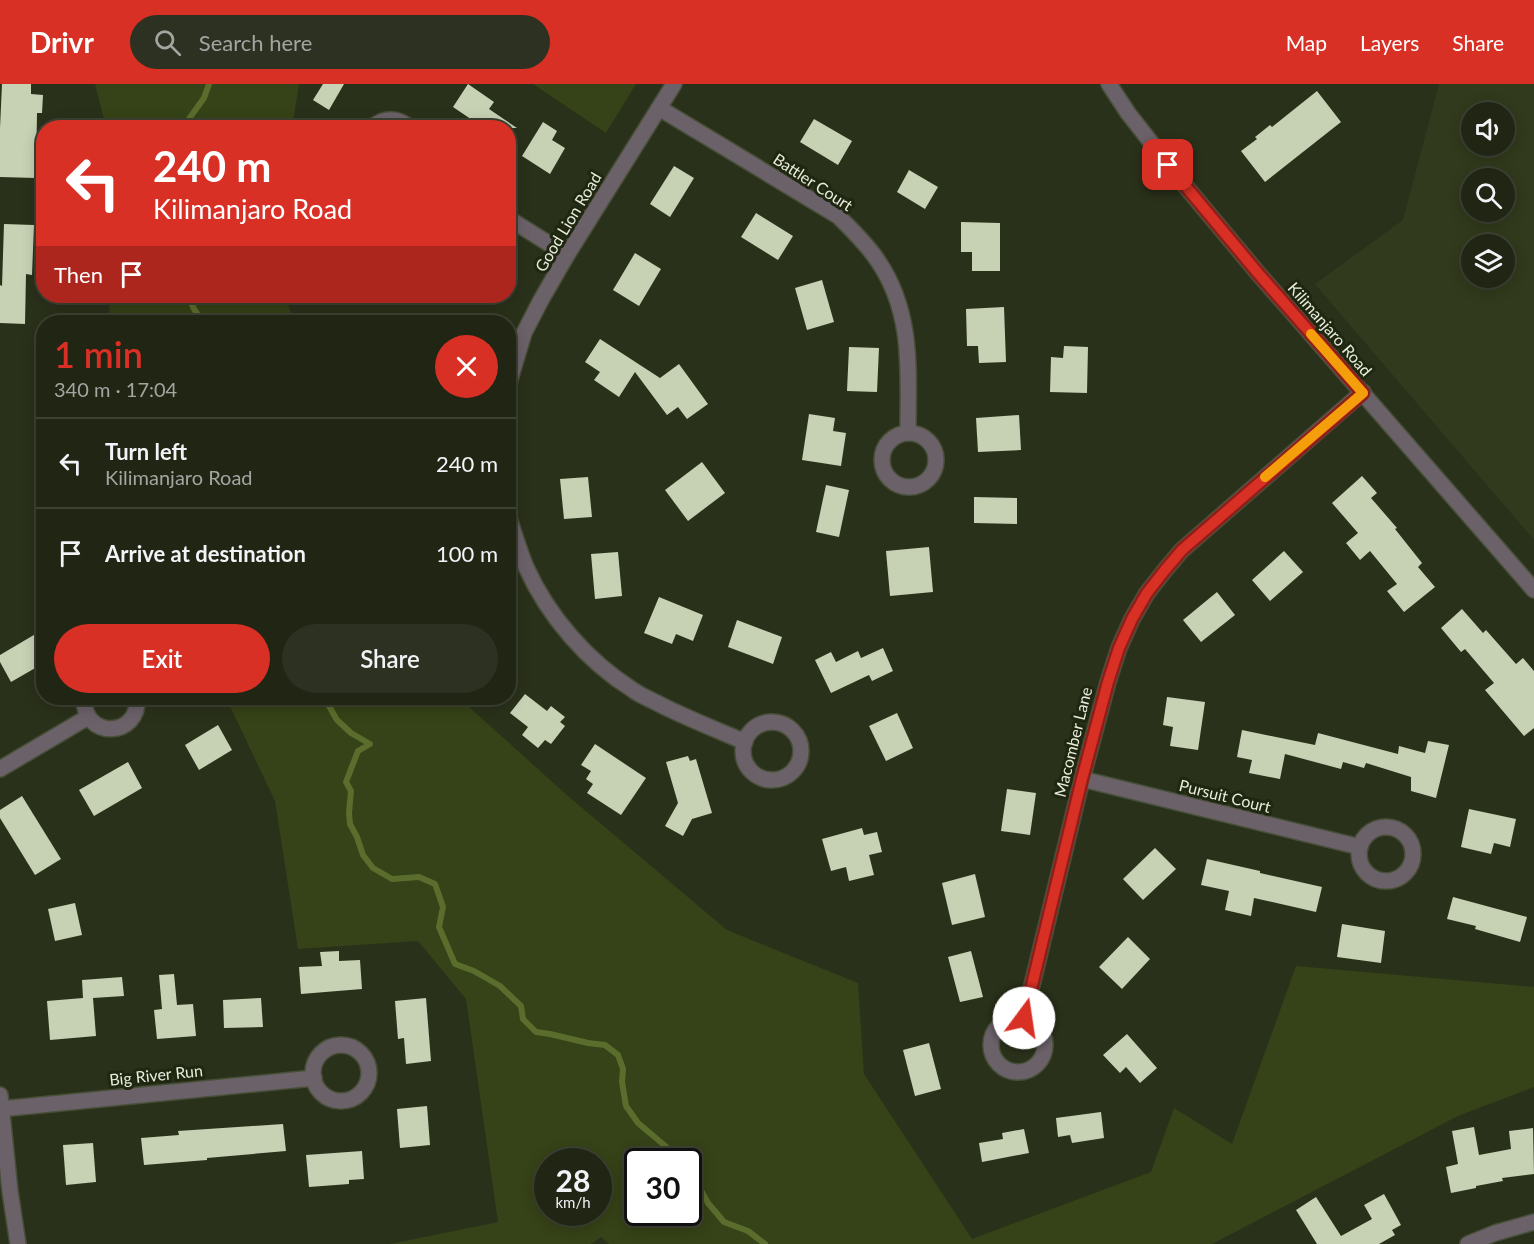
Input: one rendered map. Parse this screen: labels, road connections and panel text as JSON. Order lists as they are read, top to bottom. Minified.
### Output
{"streets":{"street":["Battler Court","Good Lion Road","Kilimanjaro Road","Macomber Lane","Pursuit Court","Big River Run"]},"crossings":[["Battler Court","Good Lion Road"],["Kilimanjaro Road","Macomber Lane"],["Macomber Lane","Pursuit Court"]],"page":{"header":"Drivr","search":"Search here","nav":["Map","Layers","Share"],"turn":["240 m","Kilimanjaro Road"],"then":"Then","heading":["1 min","340 m · 17:04"],"list":[{"name":"Turn left","note":"Kilimanjaro Road","value":"240 m"},{"name":"Arrive at destination","value":"100 m"}],"buttons":["Exit","Share"],"speed":"28 km/h","limit":"30"}}
